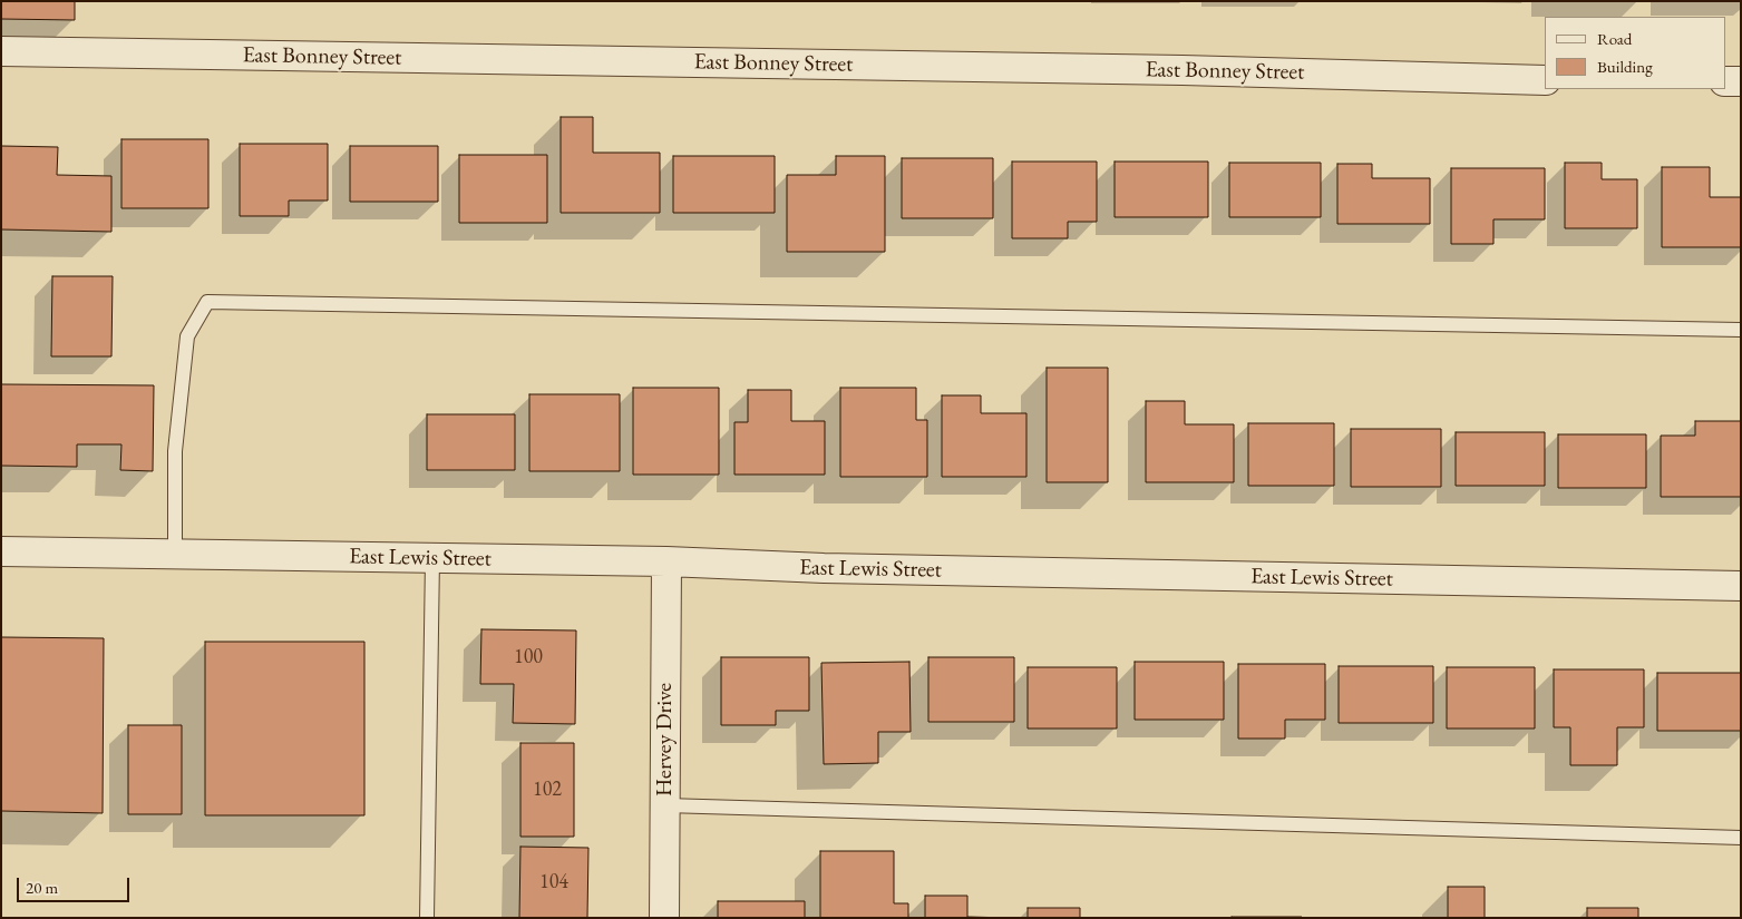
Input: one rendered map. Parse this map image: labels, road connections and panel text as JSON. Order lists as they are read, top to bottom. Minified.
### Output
{"streets":{"street":["East Bonney Street","East Lewis Street","Hervey Drive"]},"crossings":[["East Lewis Street","Hervey Drive"]],"house_numbers":["100","102","104"],"legend":["Road","Building"],"scale_bar":"20 m"}
